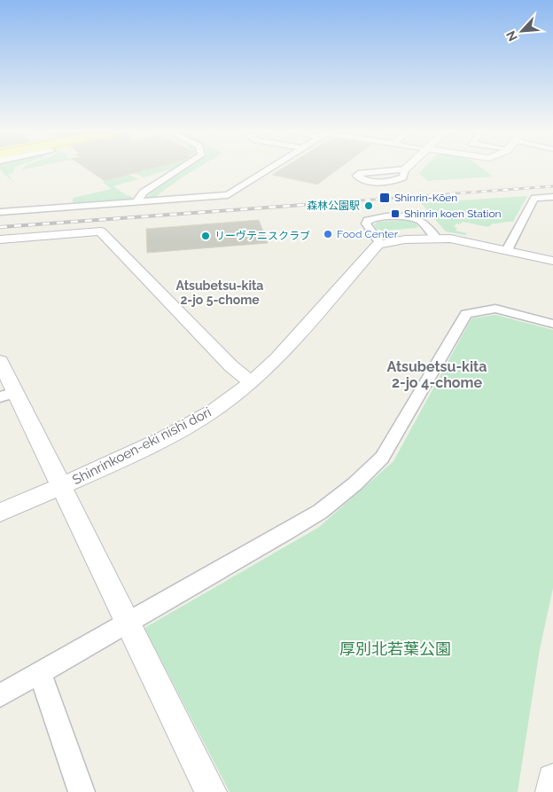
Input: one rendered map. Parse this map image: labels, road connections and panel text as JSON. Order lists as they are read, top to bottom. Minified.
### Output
{"streets":{"street":["Shinrinkoen-eki nishi dori"]},"districts":["Atsubetsu-kita 2-jo 5-chome","Atsubetsu-kita 2-jo 4-chome"],"parks":["厚別北若葉公園"],"places":{"transit":["Shinrin-Kōen","Shinrin koen Station"],"other":["森林公園駅","Food Center","リーヴテニスクラブ"]},"north":"bottom left"}
